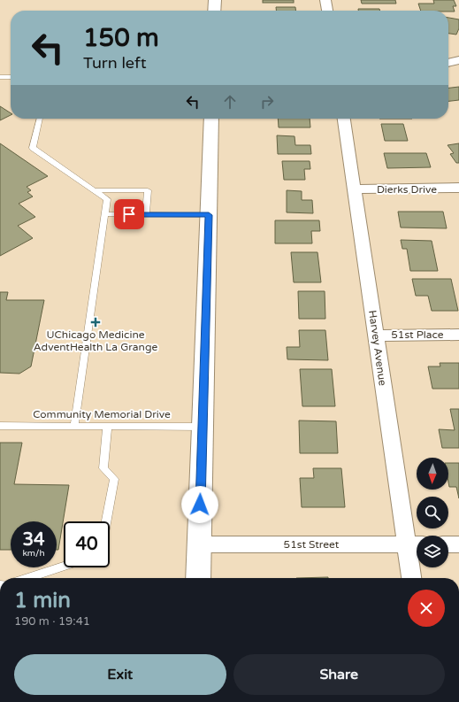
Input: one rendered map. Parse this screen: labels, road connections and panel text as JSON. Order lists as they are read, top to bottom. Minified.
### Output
{"streets":{"street":["Dierks Drive","51st Place","Harvey Avenue","51st Street"],"lane":["Community Memorial Drive"]},"crossings":[["Dierks Drive","Harvey Avenue"],["51st Place","Harvey Avenue"],["Harvey Avenue","51st Street"]],"places":{"health":["UChicago Medicine AdventHealth La Grange"]},"north":"bottom","page":{"turn":["150 m","Turn left"],"speed":"34 km/h","limit":"40","heading":["1 min","190 m · 19:41"],"buttons":["Exit","Share"]}}
